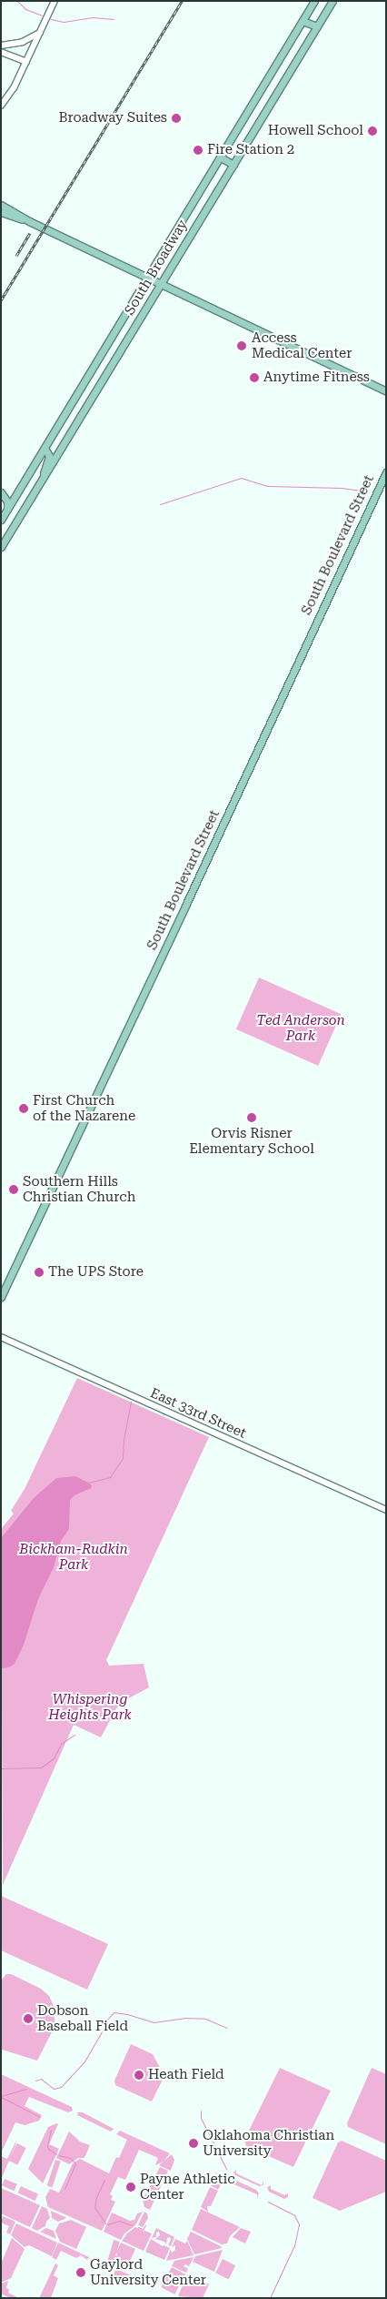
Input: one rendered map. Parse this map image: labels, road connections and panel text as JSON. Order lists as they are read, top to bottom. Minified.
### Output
{"streets":{"main road":["South Broadway","South Boulevard Street"],"street":["East 33rd Street"]},"parks":["Ted Anderson Park","Bickham-Rudkin Park","Whispering Heights Park"],"places":["Broadway Suites","Howell School","Fire Station 2","Access Medical Center","Anytime Fitness","First Church of the Nazarene","Orvis Risner Elementary School","Southern Hills Christian Church","The UPS Store","Dobson Baseball Field","Heath Field","Oklahoma Christian University","Payne Athletic Center","Gaylord University Center"]}
